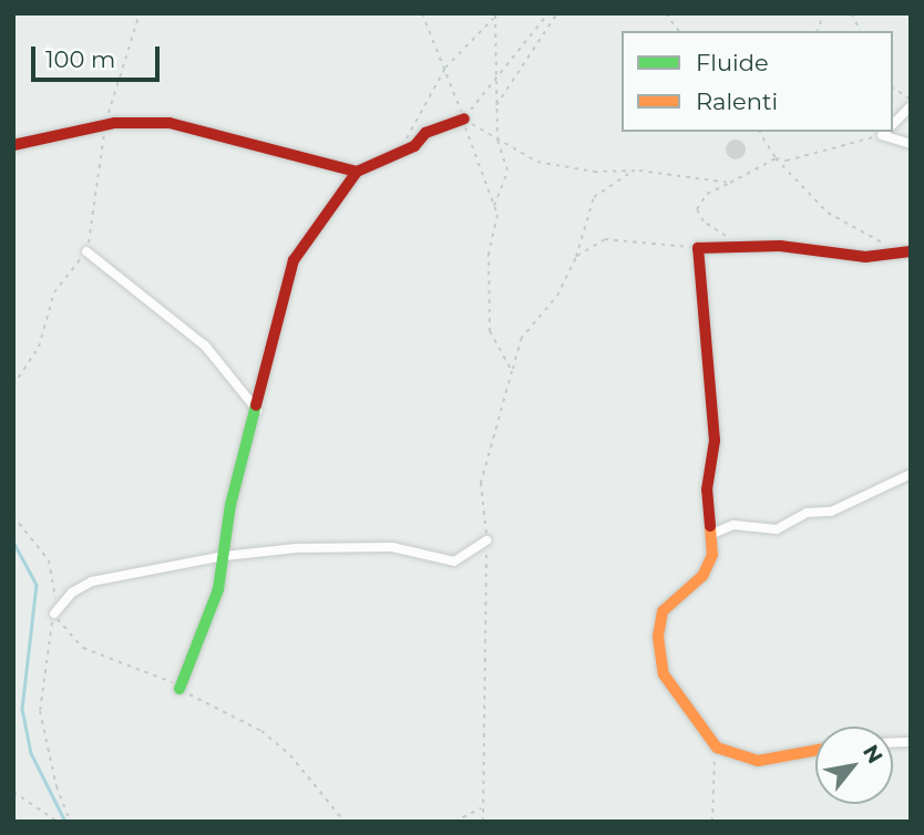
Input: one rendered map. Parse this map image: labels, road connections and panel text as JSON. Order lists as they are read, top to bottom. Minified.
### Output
{"legend":["Fluide","Ralenti"],"scale_bar":"100 m","north":"top right"}
